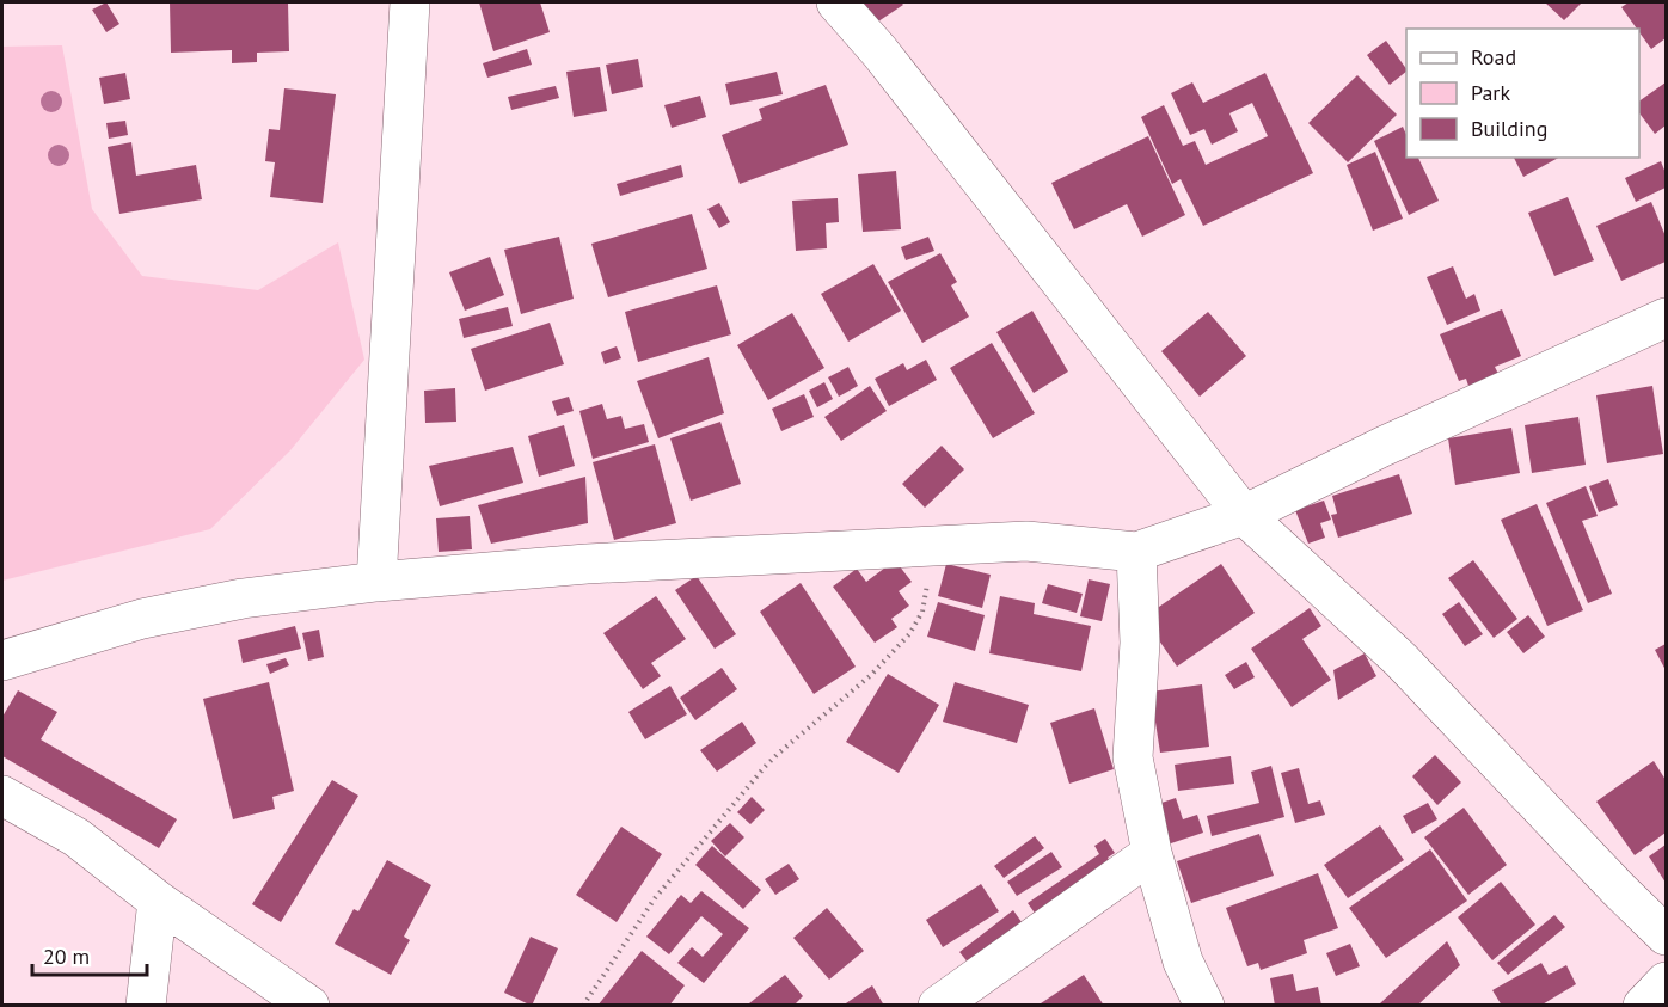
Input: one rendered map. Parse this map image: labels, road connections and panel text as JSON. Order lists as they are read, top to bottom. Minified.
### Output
{"legend":["Road","Park","Building"],"scale_bar":"20 m"}
